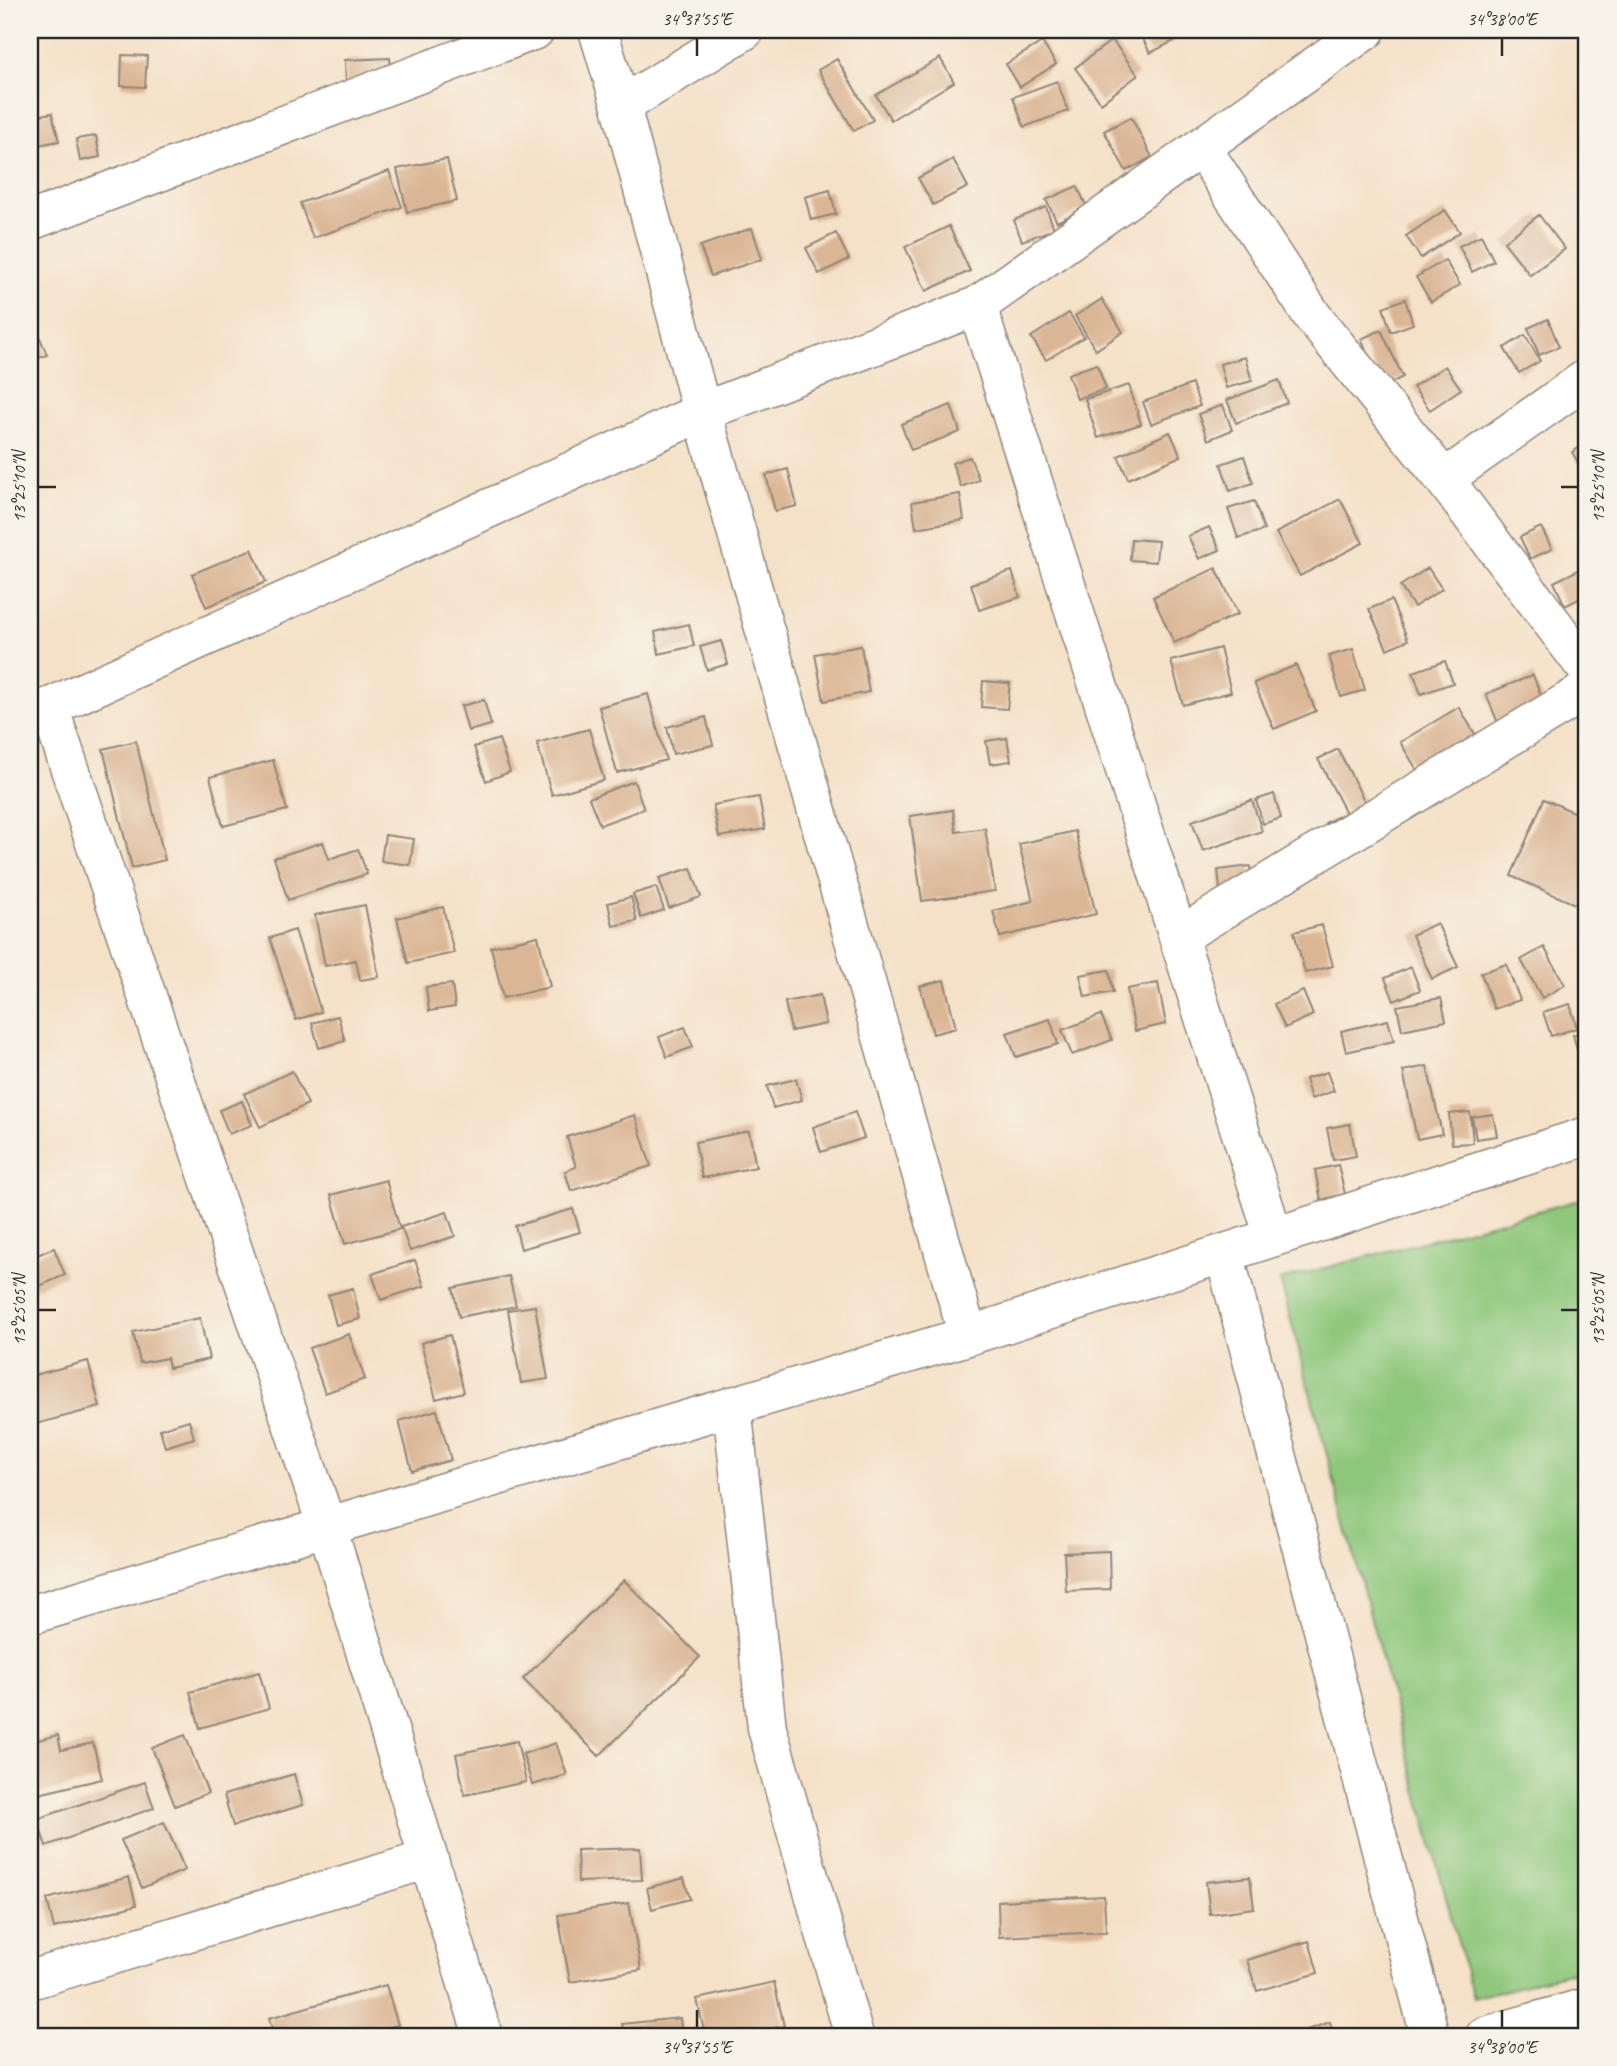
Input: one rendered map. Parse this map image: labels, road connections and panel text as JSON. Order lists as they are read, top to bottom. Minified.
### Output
{"coordinates":["34°37'55\"E","34°38'00\"E","13°25'10\"N","13°25'05\"N"]}
